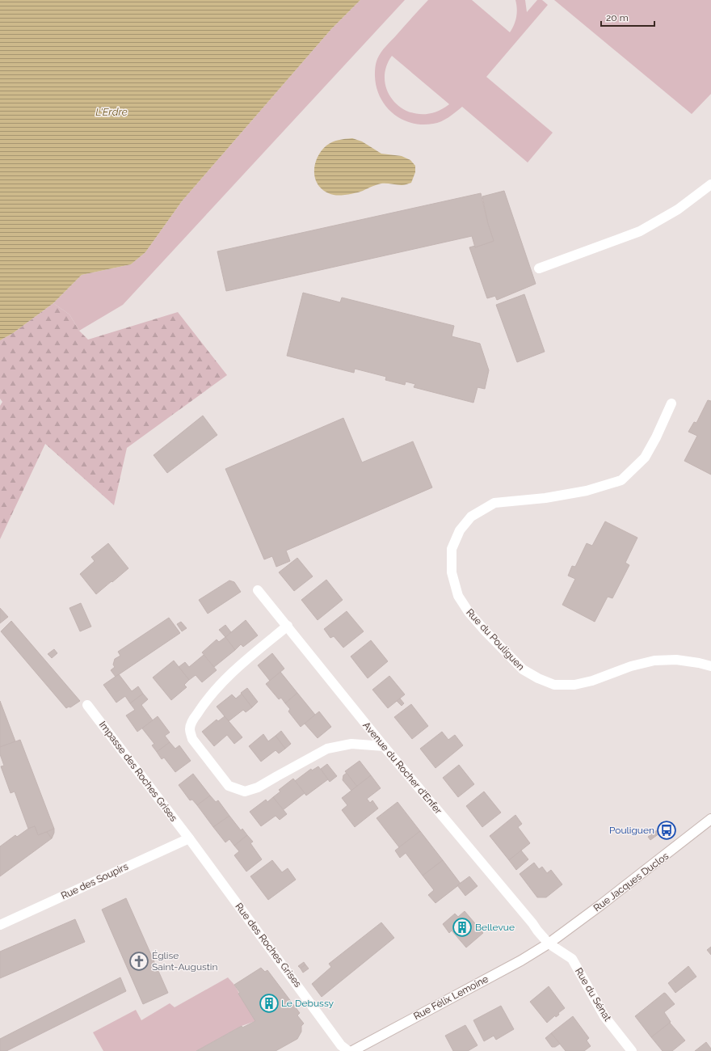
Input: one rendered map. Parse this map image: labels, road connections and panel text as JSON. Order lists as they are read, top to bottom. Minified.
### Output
{"streets":{"street":["Rue du Pouliguen","Avenue du Rocher d'Enfer","Impasse des Roches Grises","Rue des Soupirs","Rue Jacques Duclos","Rue des Roches Grises","Rue du Sénat","Rue Félix Lemoine"]},"crossings":[["Avenue du Rocher d'Enfer","Rue Jacques Duclos"],["Avenue du Rocher d'Enfer","Rue du Sénat"],["Avenue du Rocher d'Enfer","Rue Félix Lemoine"],["Impasse des Roches Grises","Rue des Soupirs"],["Impasse des Roches Grises","Rue des Roches Grises"],["Rue des Soupirs","Rue des Roches Grises"],["Rue Jacques Duclos","Rue du Sénat"],["Rue Jacques Duclos","Rue Félix Lemoine"],["Rue du Sénat","Rue Félix Lemoine"]],"water":["L'Erdre"],"places":{"bus stop":["Pouliguen"],"building":["Bellevue","Le Debussy"],"church":["Église Saint-Augustin"]},"scale_bar":"20 m"}
